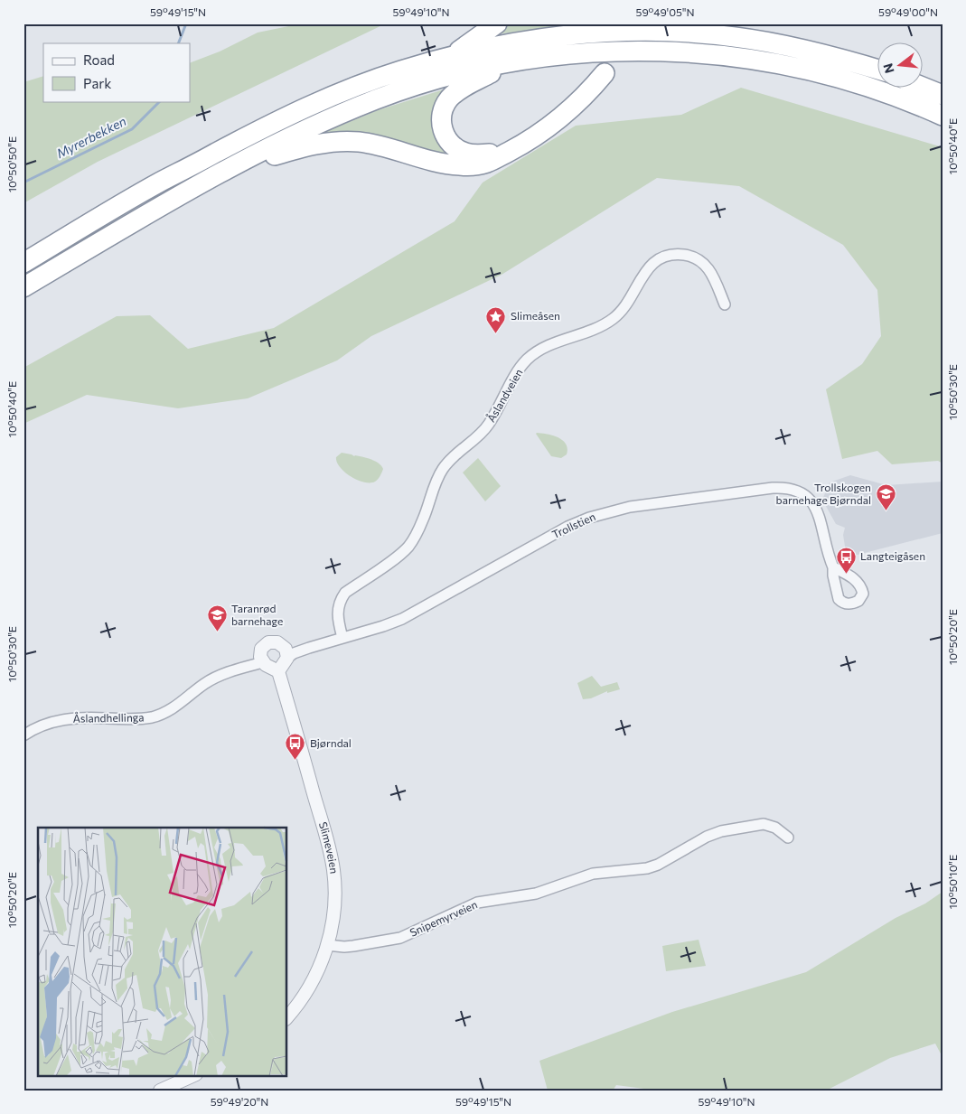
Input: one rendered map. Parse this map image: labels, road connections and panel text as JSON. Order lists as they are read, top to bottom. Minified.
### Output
{"streets":{"street":["Åslandveien","Trollstien","Åslandhellinga","Slimeveien","Snipemyrveien"]},"crossings":[["Åslandveien","Trollstien"],["Trollstien","Åslandhellinga"],["Trollstien","Slimeveien"],["Åslandhellinga","Slimeveien"],["Slimeveien","Snipemyrveien"]],"water":["Myrerbekken"],"places":{"place":["Slimeåsen"],"school or university":["Trollskogen barnehage Bjørndal","Taranrød barnehage"],"bus stop":["Langteigåsen","Bjørndal"]},"legend":["Road","Park"],"north":"left","coordinates":["59°49'15\"N","59°49'10\"N","59°49'05\"N","59°49'00\"N","10°50'40\"E","10°50'50\"E","10°50'30\"E","10°50'20\"E","10°50'10\"E","59°49'20\"N"]}
